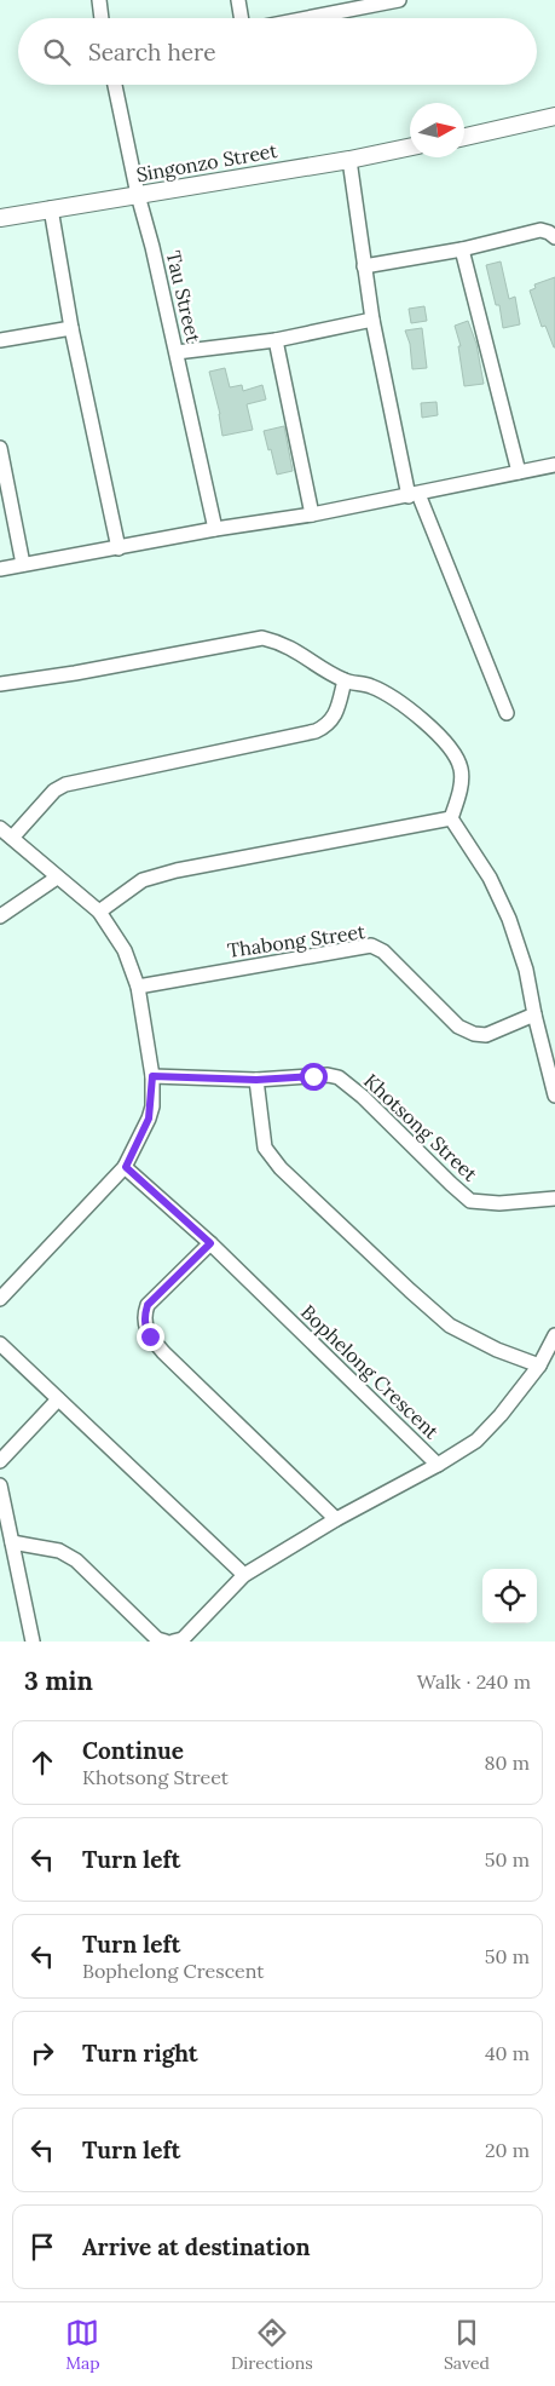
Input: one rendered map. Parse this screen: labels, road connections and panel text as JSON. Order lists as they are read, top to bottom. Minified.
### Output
{"streets":{"street":["Singonzo Street","Tau Street","Thabong Street","Khotsong Street","Bophelong Crescent"]},"crossings":[["Singonzo Street","Tau Street"]],"north":"right","page":{"search":"Search here","heading":["3 min","Walk · 240 m"],"list":[["Continue","Khotsong Street","80 m"],["Turn left","50 m"],["Turn left","Bophelong Crescent","50 m"],["Turn right","40 m"],["Turn left","20 m"],"Arrive at destination"],"nav":["Map","Directions","Saved"]}}
